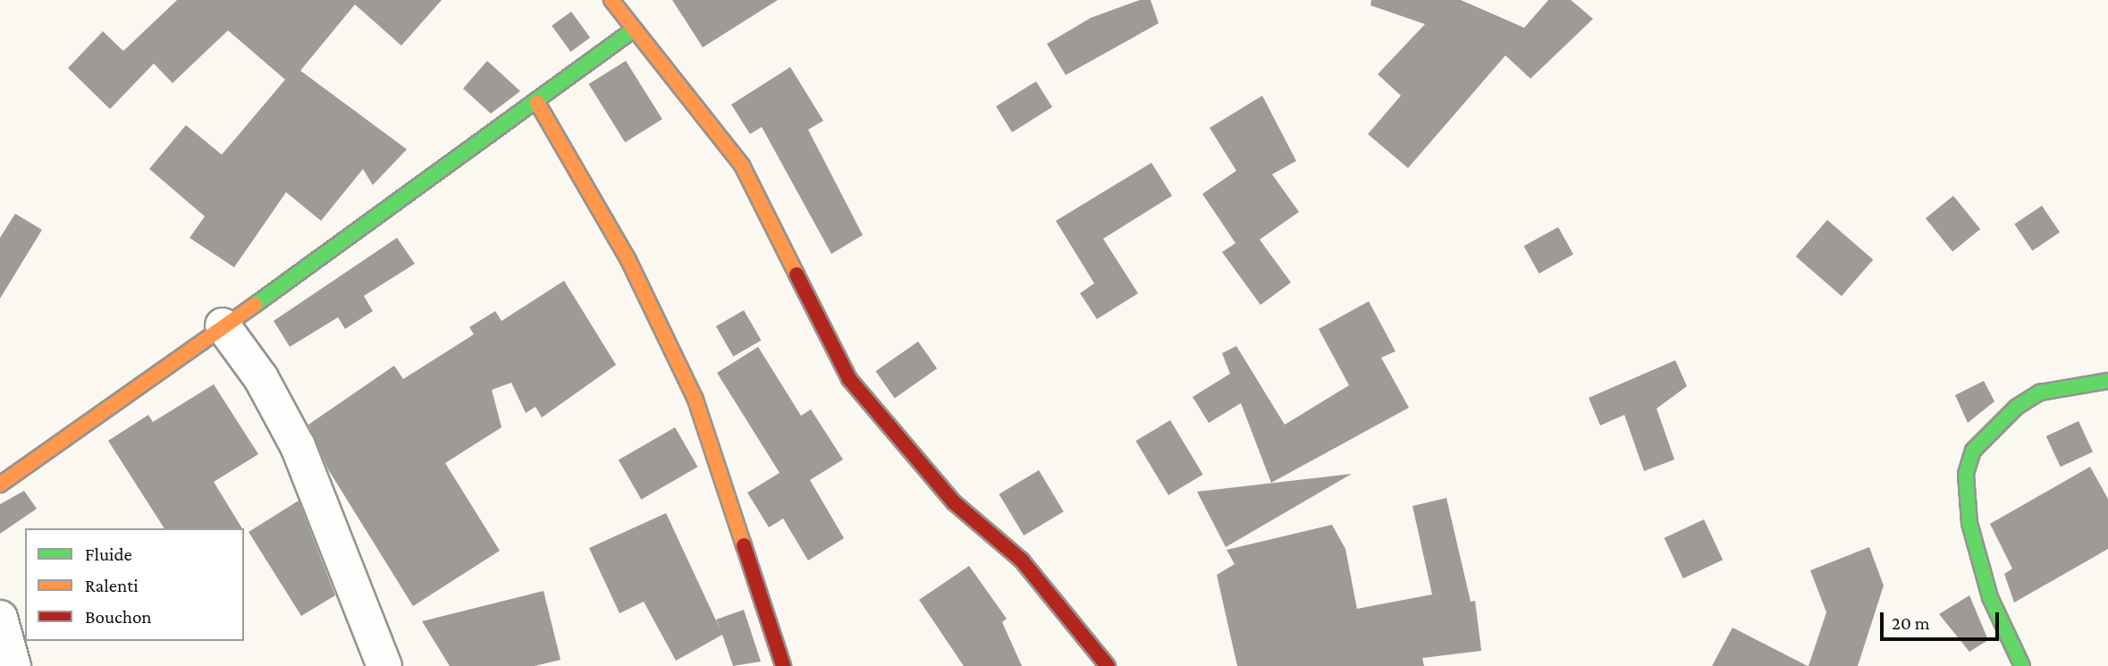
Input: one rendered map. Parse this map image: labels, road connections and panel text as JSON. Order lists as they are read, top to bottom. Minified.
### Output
{"legend":["Fluide","Ralenti","Bouchon"],"scale_bar":"20 m"}
